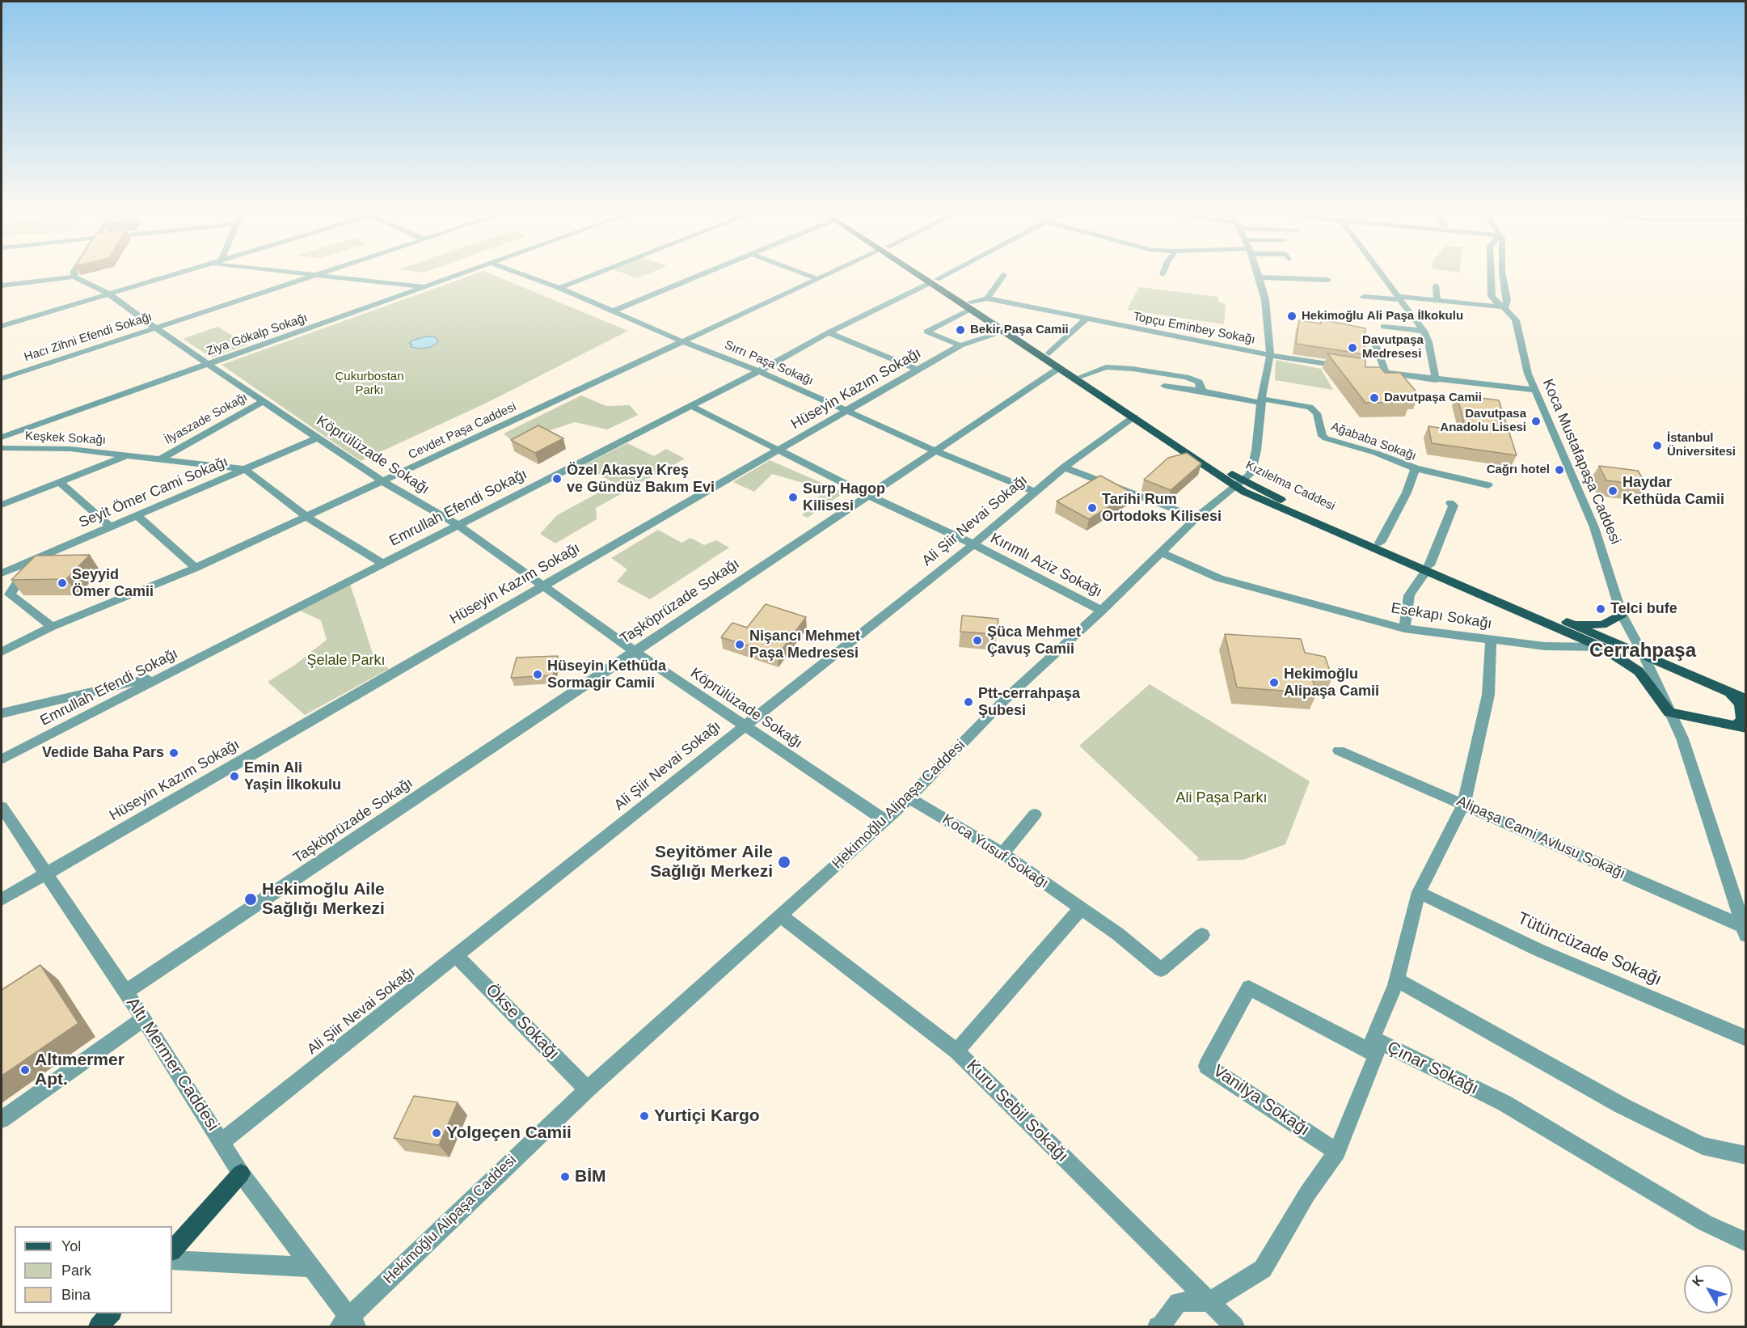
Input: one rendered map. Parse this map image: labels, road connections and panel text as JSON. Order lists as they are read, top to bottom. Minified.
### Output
{"streets":{"main road":["Kızılelma Caddesi"],"street":["Topçu Eminbey Sokağı","Ziya Gökalp Sokağı","Hacı Zihni Efendi Sokağı","Sırrı Paşa Sokağı","Hüseyin Kazım Sokağı","İlyaszade Sokağı","Cevdet Paşa Caddesi","Keşkek Sokağı","Ağababa Sokağı","Köprülüzade Sokağı","Koca Mustafapaşa Caddesi","Seyit Ömer Cami Sokağı","Emrullah Efendi Sokağı","Ali Şiir Nevai Sokağı","Kırımlı Aziz Sokağı","Taşköprüzade Sokağı","Esekapı Sokağı","Hekimoğlu Alipaşa Caddesi","Alipaşa Cami Avlusu Sokağı","Koca Yusuf Sokağı","Tütüncüzade Sokağı","Ökse Sokağı","Altı Mermer Caddesi","Çınar Sokağı","Vanilya Sokağı","Kuru Sebil Sokağı"]},"crossings":[["Topçu Eminbey Sokağı","Hüseyin Kazım Sokağı"],["Topçu Eminbey Sokağı","Kızılelma Caddesi"],["Topçu Eminbey Sokağı","Hekimoğlu Alipaşa Caddesi"],["Ziya Gökalp Sokağı","Köprülüzade Sokağı"],["Hacı Zihni Efendi Sokağı","Köprülüzade Sokağı"],["Sırrı Paşa Sokağı","Hüseyin Kazım Sokağı"],["Sırrı Paşa Sokağı","Cevdet Paşa Caddesi"],["Sırrı Paşa Sokağı","Emrullah Efendi Sokağı"],["Sırrı Paşa Sokağı","Ali Şiir Nevai Sokağı"],["Sırrı Paşa Sokağı","Taşköprüzade Sokağı"],["Hüseyin Kazım Sokağı","Köprülüzade Sokağı"],["Hüseyin Kazım Sokağı","Kızılelma Caddesi"],["Hüseyin Kazım Sokağı","Kırımlı Aziz Sokağı"],["Hüseyin Kazım Sokağı","Altı Mermer Caddesi"],["İlyaszade Sokağı","Keşkek Sokağı"],["İlyaszade Sokağı","Köprülüzade Sokağı"],["Cevdet Paşa Caddesi","Köprülüzade Sokağı"],["Keşkek Sokağı","Seyit Ömer Cami Sokağı"],["Ağababa Sokağı","Kızılelma Caddesi"],["Ağababa Sokağı","Hekimoğlu Alipaşa Caddesi"],["Köprülüzade Sokağı","Seyit Ömer Cami Sokağı"],["Köprülüzade Sokağı","Emrullah Efendi Sokağı"],["Köprülüzade Sokağı","Ali Şiir Nevai Sokağı"],["Köprülüzade Sokağı","Taşköprüzade Sokağı"],["Köprülüzade Sokağı","Hekimoğlu Alipaşa Caddesi"],["Koca Mustafapaşa Caddesi","Kızılelma Caddesi"],["Koca Mustafapaşa Caddesi","Alipaşa Cami Avlusu Sokağı"],["Kızılelma Caddesi","Emrullah Efendi Sokağı"],["Kızılelma Caddesi","Ali Şiir Nevai Sokağı"],["Kızılelma Caddesi","Taşköprüzade Sokağı"],["Kızılelma Caddesi","Esekapı Sokağı"],["Kızılelma Caddesi","Hekimoğlu Alipaşa Caddesi"],["Emrullah Efendi Sokağı","Kırımlı Aziz Sokağı"],["Ali Şiir Nevai Sokağı","Kırımlı Aziz Sokağı"],["Ali Şiir Nevai Sokağı","Ökse Sokağı"],["Ali Şiir Nevai Sokağı","Altı Mermer Caddesi"],["Kırımlı Aziz Sokağı","Taşköprüzade Sokağı"],["Kırımlı Aziz Sokağı","Hekimoğlu Alipaşa Caddesi"],["Taşköprüzade Sokağı","Altı Mermer Caddesi"],["Esekapı Sokağı","Hekimoğlu Alipaşa Caddesi"],["Hekimoğlu Alipaşa Caddesi","Koca Yusuf Sokağı"],["Hekimoğlu Alipaşa Caddesi","Ökse Sokağı"],["Hekimoğlu Alipaşa Caddesi","Altı Mermer Caddesi"],["Hekimoğlu Alipaşa Caddesi","Kuru Sebil Sokağı"],["Çınar Sokağı","Vanilya Sokağı"],["Çınar Sokağı","Kuru Sebil Sokağı"]],"districts":["Cerrahpaşa"],"parks":["Çukurbostan Parkı","Şelale Parkı","Ali Paşa Parkı"],"places":["Hekimoğlu Ali Paşa İlkokulu","Bekir Paşa Camii","Davutpaşa Medresesi","Davutpaşa Camii","Davutpasa Anadolu Lisesi","İstanbul Üniversitesi","Cağrı hotel","Özel Akasya Kreş ve Gündüz Bakım Evi","Haydar Kethüda Camii","Surp Hagop Kilisesi","Tarihi Rum Ortodoks Kilisesi","Seyyid Ömer Camii","Telci bufe","Şüca Mehmet Çavuş Camii","Nişancı Mehmet Paşa Medresesi","Hüseyin Kethüda Sormagir Camii","Hekimoğlu Alipaşa Camii","Ptt-cerrahpaşa Şubesi","Vedide Baha Pars","Emin Ali Yaşin İlkokulu","Seyitömer Aile Sağlığı Merkezi","Hekimoğlu Aile Sağlığı Merkezi","Altımermer Apt.","Yurtiçi Kargo","Yolgeçen Camii","BİM"],"legend":["Yol","Park","Bina"],"north":"top left"}
